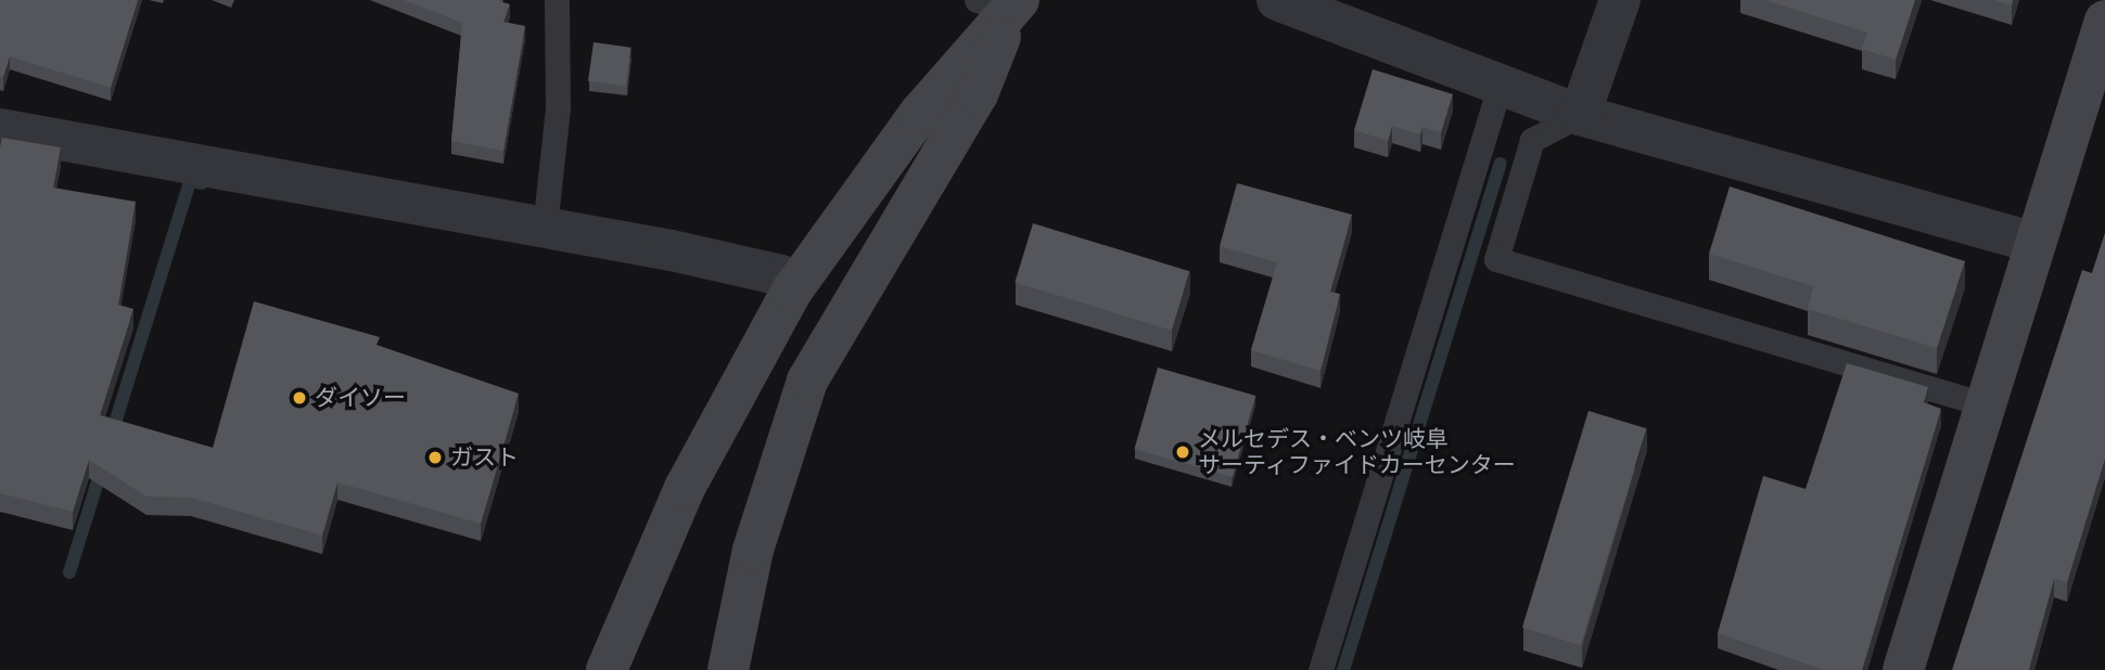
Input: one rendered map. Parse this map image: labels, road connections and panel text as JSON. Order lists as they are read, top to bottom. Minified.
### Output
{"places":["ダイソー","メルセデス・ベンツ岐阜 サーティファイドカーセンター","ガスト"]}
